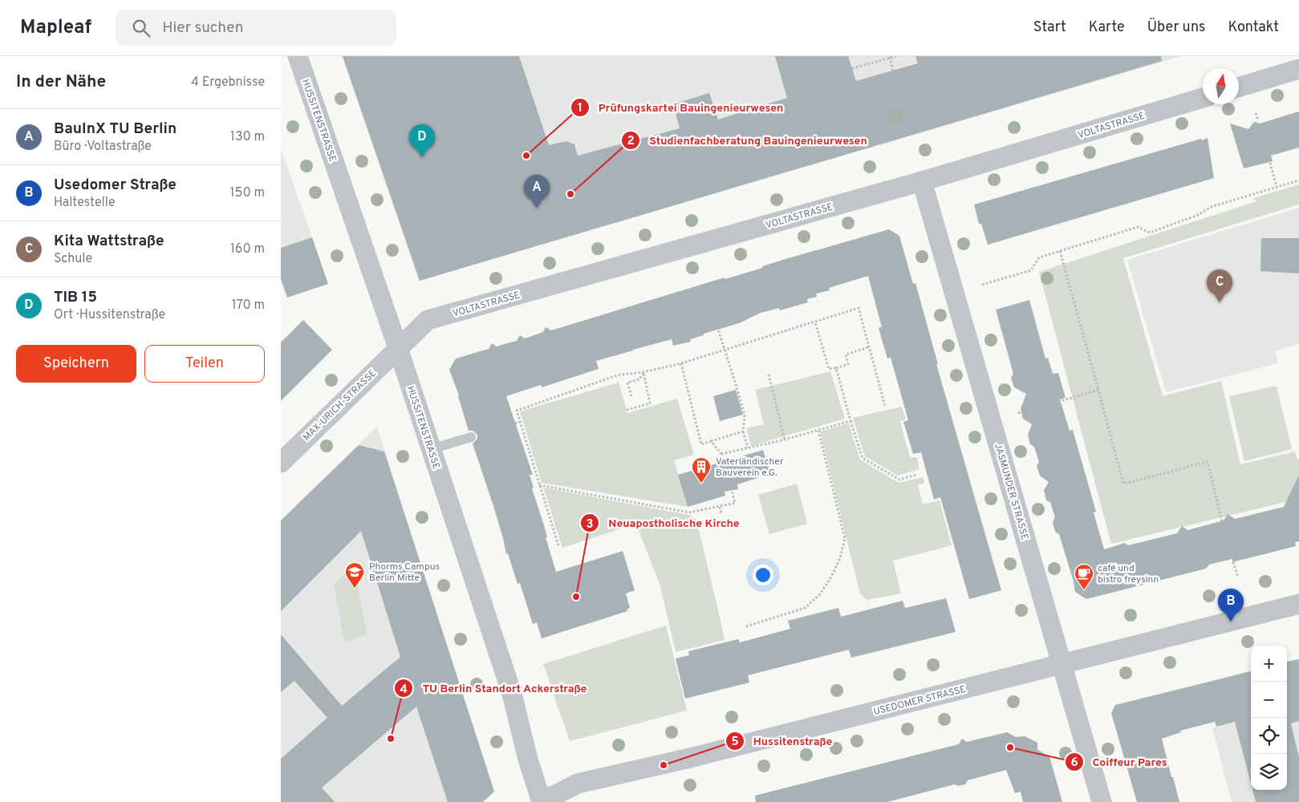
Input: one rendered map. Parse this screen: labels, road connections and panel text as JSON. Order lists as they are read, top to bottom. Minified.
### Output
{"streets":{"street":["HUSSITENSTRASSE","VOLTASTRASSE","MAX-URICH-STRASSE","JASMUNDER STRASSE","USEDOMER STRASSE"]},"crossings":[["HUSSITENSTRASSE","VOLTASTRASSE"],["HUSSITENSTRASSE","MAX-URICH-STRASSE"],["HUSSITENSTRASSE","USEDOMER STRASSE"],["VOLTASTRASSE","MAX-URICH-STRASSE"],["VOLTASTRASSE","JASMUNDER STRASSE"],["JASMUNDER STRASSE","USEDOMER STRASSE"]],"places":{"other":["Prüfungskartei Bauingenieurwesen","Studienfachberatung Bauingenieurwesen","Neuapostholische Kirche","TU Berlin Standort Ackerstraße","Coiffeur Pares","Hussitenstraße"],"building":["Vaterländischer Bauverein e.G."],"school or university":["Phorms Campus Berlin Mitte"],"cafe":["café und bistro freysinn"]},"north":"top","page":{"header":"Mapleaf","search":"Hier suchen","nav":["Start","Karte","Über uns","Kontakt"],"heading":["In der Nähe","4 Ergebnisse"],"list":[{"mark":"A","name":"BauInX TU Berlin","note":"Büro · Voltastraße","value":"130 m"},{"mark":"B","name":"Usedomer Straße","note":"Haltestelle","value":"150 m"},{"mark":"C","name":"Kita Wattstraße","note":"Schule","value":"160 m"},{"mark":"D","name":"TIB 15","note":"Ort · Hussitenstraße","value":"170 m"}],"pins":["D","A","C","B"],"buttons":["Speichern","Teilen"],"map_buttons":["+","−"]}}
